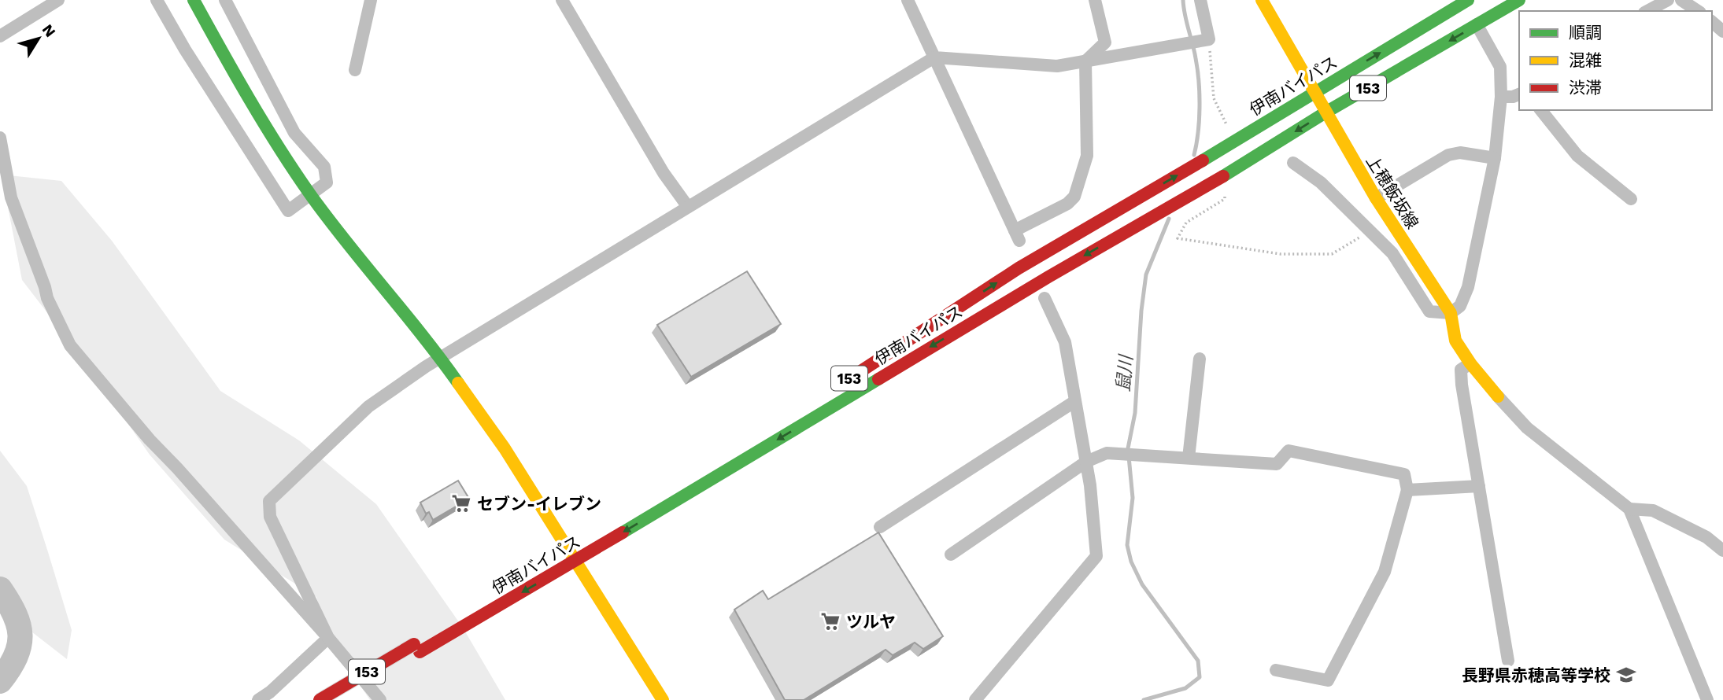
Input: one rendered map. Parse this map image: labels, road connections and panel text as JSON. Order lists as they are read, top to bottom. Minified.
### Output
{"streets":{"main road":["伊南バイパス","153","上穂飯坂線"]},"crossings":[["伊南バイパス","上穂飯坂線"]],"water":["鼠川"],"places":{"supermarket":["セブン-イレブン","ツルヤ"],"school or university":["長野県赤穂高等学校"]},"legend":["順調","混雑","渋滞"],"north":"top right"}
